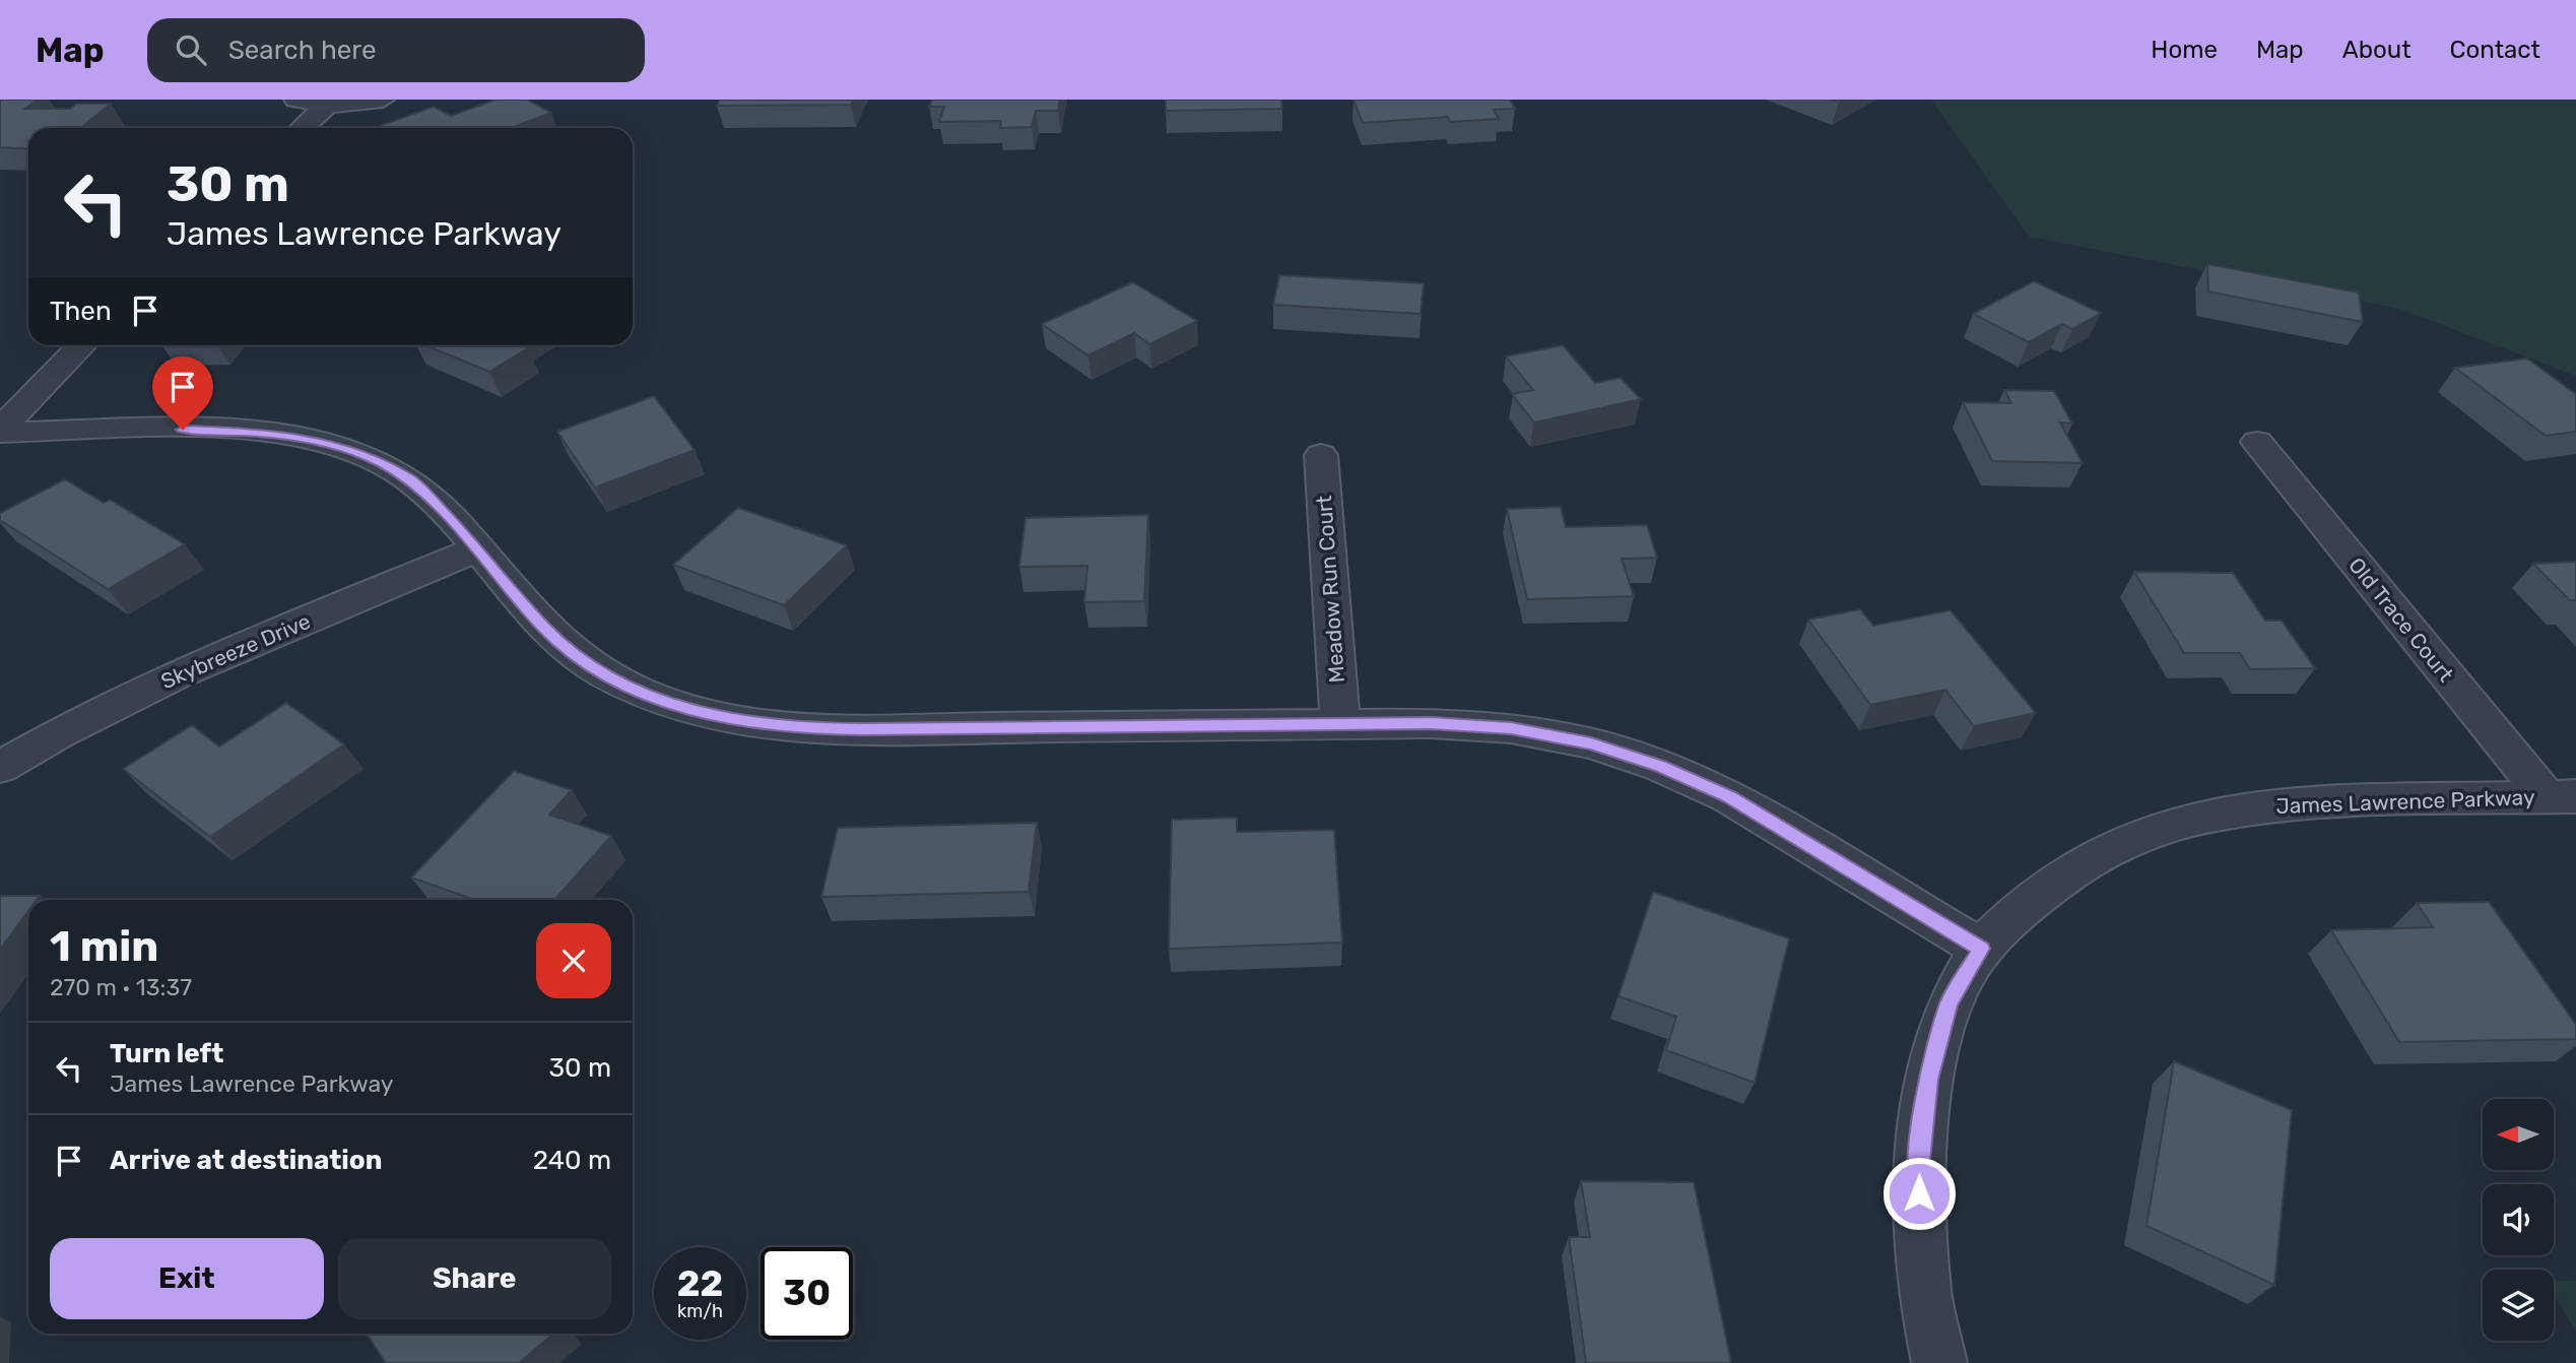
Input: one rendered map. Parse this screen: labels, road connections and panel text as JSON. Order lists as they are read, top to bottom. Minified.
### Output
{"streets":{"street":["Meadow Run Court","Old Trace Court","Skybreeze Drive","James Lawrence Parkway"]},"crossings":[["Old Trace Court","James Lawrence Parkway"]],"north":"left","page":{"header":"Map","search":"Search here","nav":["Home","Map","About","Contact"],"turn":["30 m","James Lawrence Parkway"],"then":"Then","heading":["1 min","270 m · 13:37"],"list":[{"name":"Turn left","note":"James Lawrence Parkway","value":"30 m"},{"name":"Arrive at destination","value":"240 m"}],"buttons":["Exit","Share"],"speed":"22 km/h","limit":"30"}}
